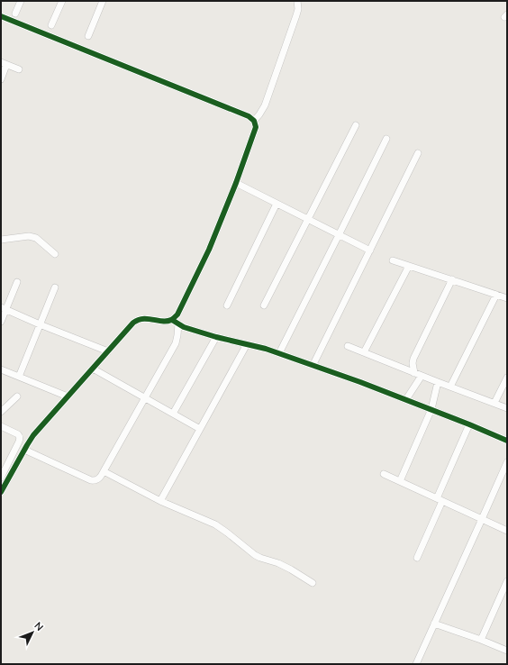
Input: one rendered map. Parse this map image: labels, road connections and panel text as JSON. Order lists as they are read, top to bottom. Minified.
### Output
{"north":"top right"}
